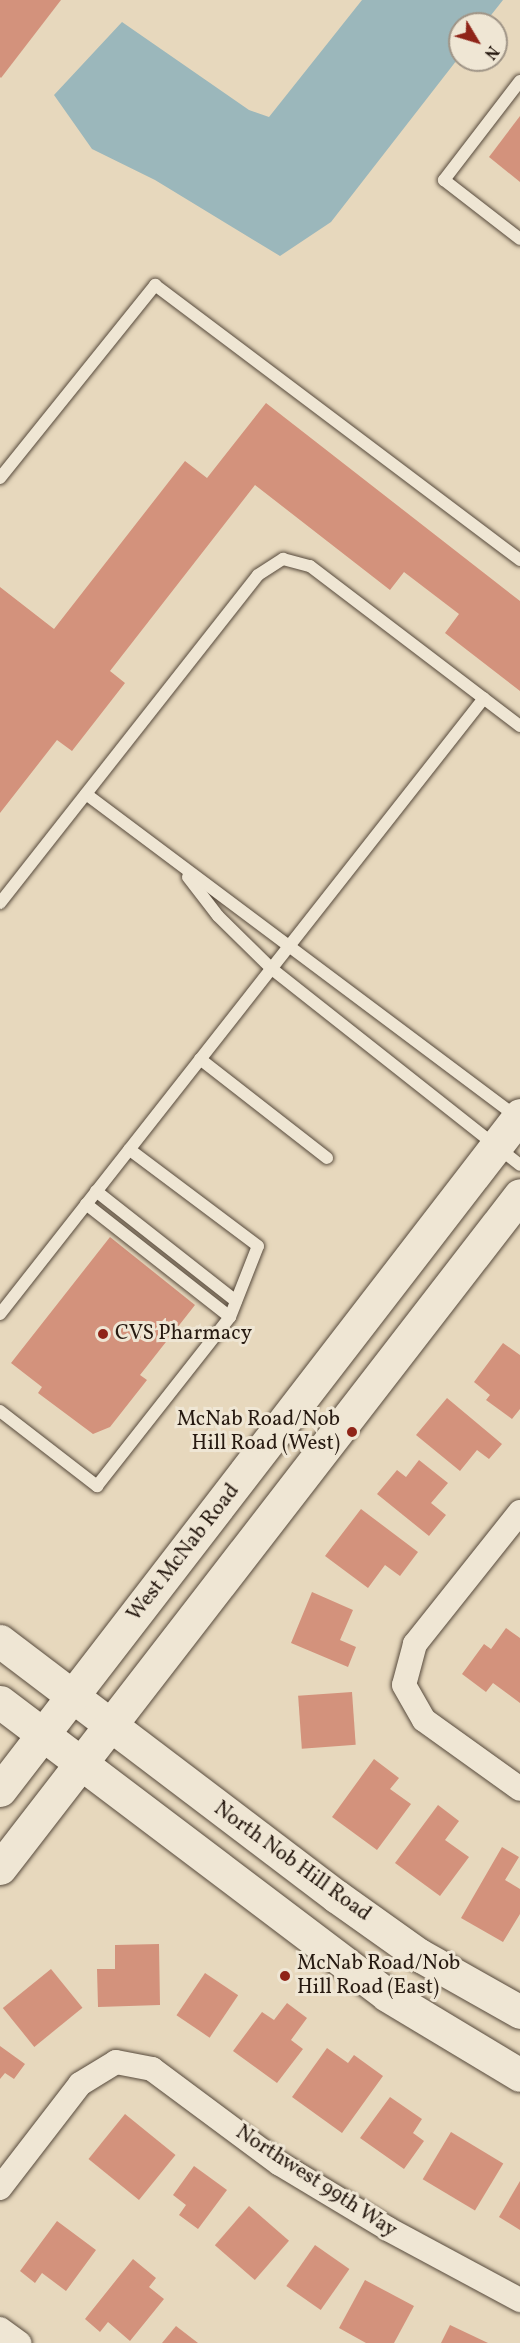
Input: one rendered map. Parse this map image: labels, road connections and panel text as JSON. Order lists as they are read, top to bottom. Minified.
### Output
{"streets":{"main road":["West McNab Road","North Nob Hill Road"],"street":["Northwest 99th Way"]},"crossings":[["West McNab Road","North Nob Hill Road"]],"places":["CVS Pharmacy","McNab Road/Nob Hill Road (West)","McNab Road/Nob Hill Road (East)"],"north":"bottom right"}
